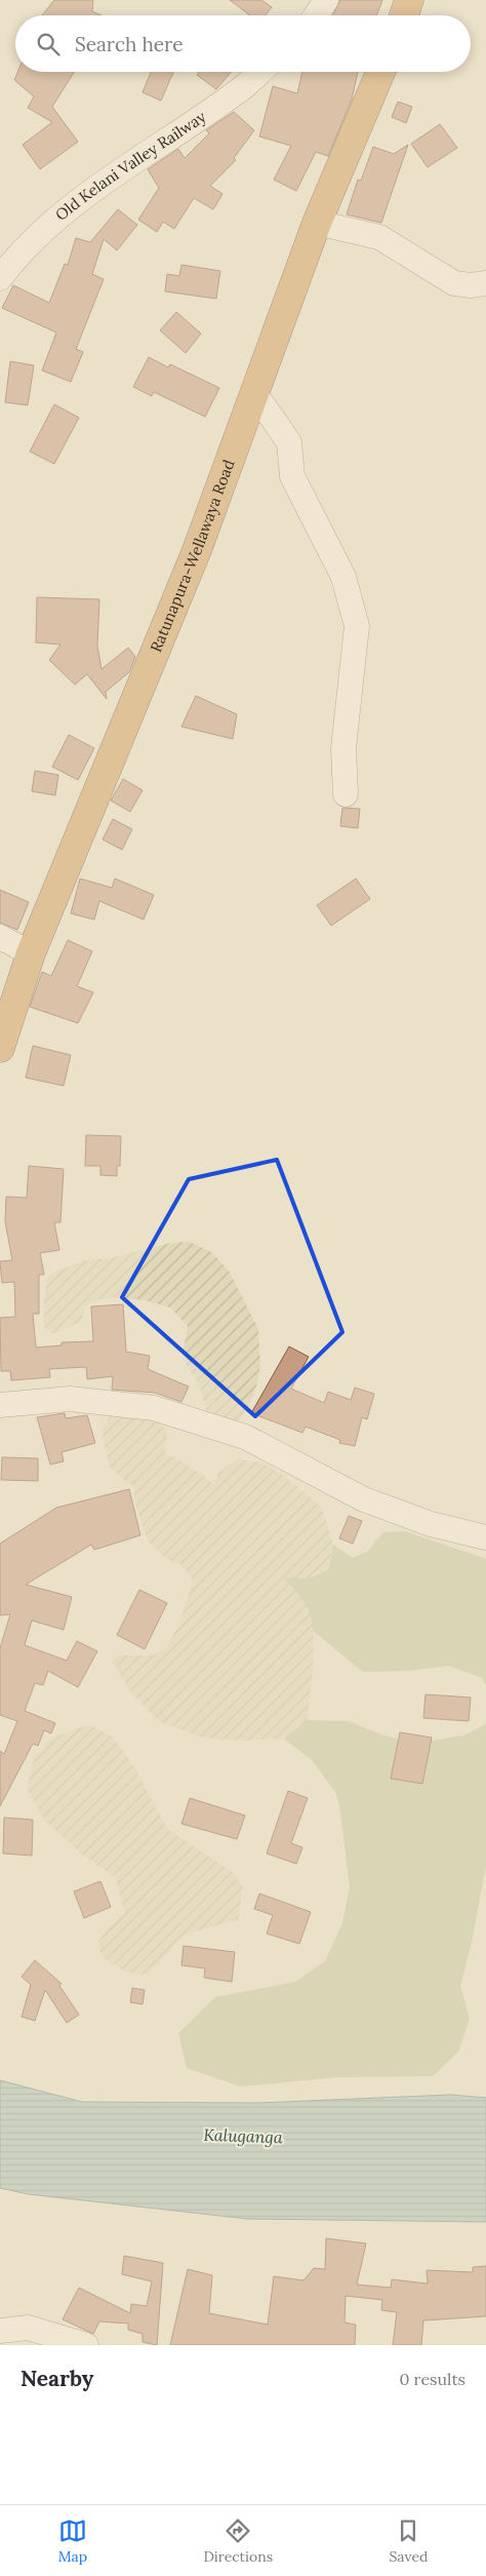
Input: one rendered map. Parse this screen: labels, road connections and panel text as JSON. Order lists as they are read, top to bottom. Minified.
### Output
{"streets":{"highway":["Ratunapura-Wellawaya Road"],"street":["Old Kelani Valley Railway"]},"water":["Kaluganga"],"page":{"search":"Search here","heading":["Nearby","0 results"],"nav":["Map","Directions","Saved"]}}
